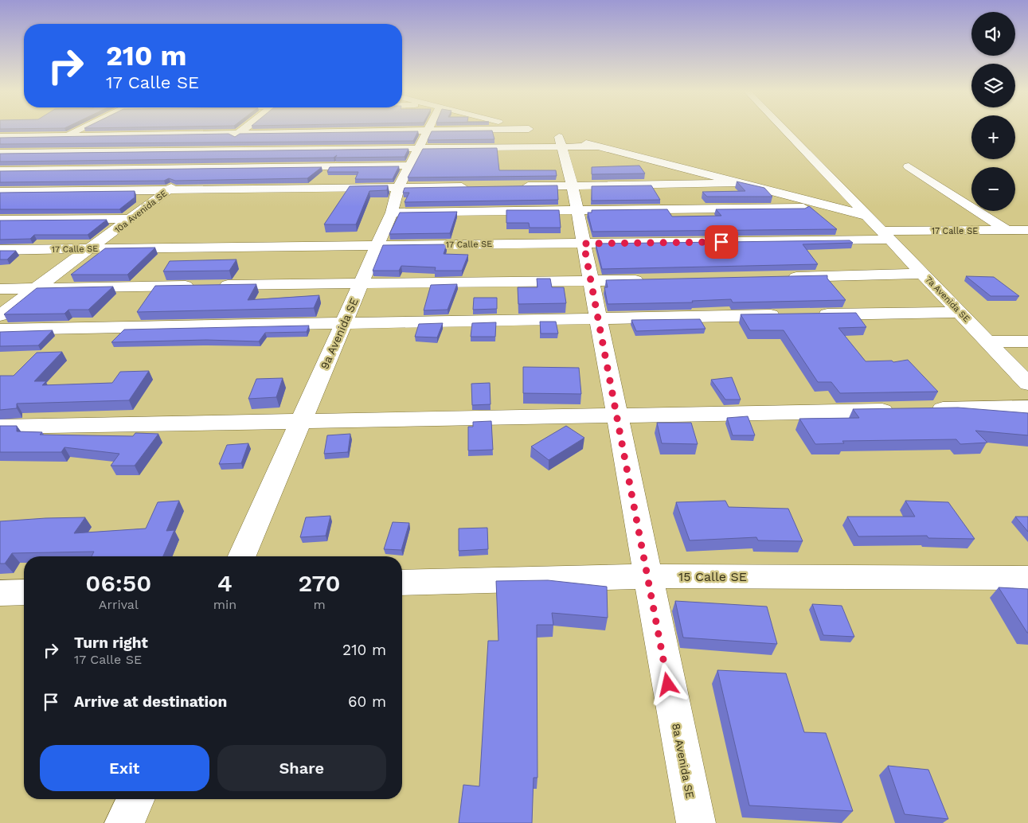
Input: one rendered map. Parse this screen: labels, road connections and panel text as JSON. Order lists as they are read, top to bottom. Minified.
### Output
{"streets":{"street":["10a Avenida SE","17 Calle SE","7a Avenida SE","9a Avenida SE","15 Calle SE","8a Avenida SE"]},"crossings":[["10a Avenida SE","17 Calle SE"],["17 Calle SE","7a Avenida SE"],["17 Calle SE","9a Avenida SE"],["17 Calle SE","8a Avenida SE"],["15 Calle SE","8a Avenida SE"]],"page":{"map_buttons":["+","−"],"turn":["210 m","17 Calle SE"],"eta":["06:50","Arrival","4","min","270","m"],"list":[{"name":"Turn right","note":"17 Calle SE","value":"210 m"},{"name":"Arrive at destination","value":"60 m"}],"buttons":["Exit","Share"]}}
